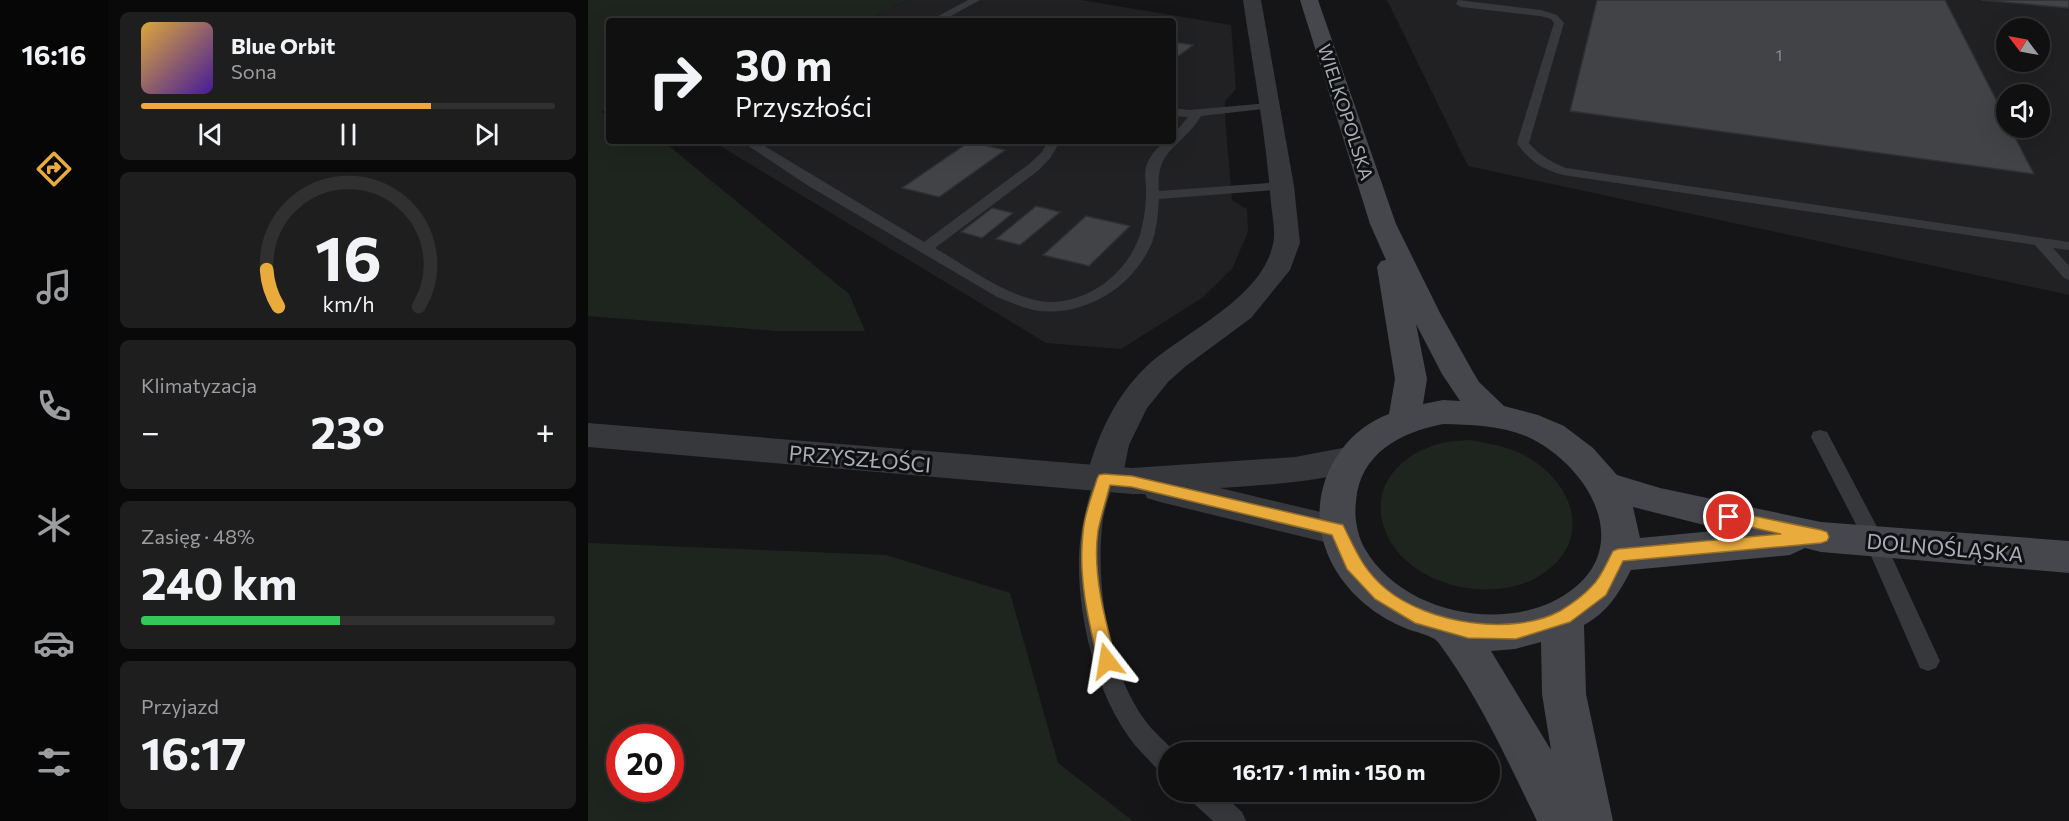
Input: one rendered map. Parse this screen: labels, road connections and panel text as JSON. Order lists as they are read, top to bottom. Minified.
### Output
{"streets":{"main road":["WIELKOPOLSKA","DOLNOŚLĄSKA"],"street":["PRZYSZŁOŚCI"]},"house_numbers":["1"],"north":"top left","page":{"tabs":"16:16","turn":["30 m","Przyszłości"],"song":["Blue Orbit","Sona"],"tile":["Klimatyzacja",["Zasięg · 48%","240 km"],["Przyjazd","16:17"]],"heat":["−","23°","+"],"limit":"20","trip":"16:17 · 1 min · 150 m","gauge":["16","km/h"]}}
